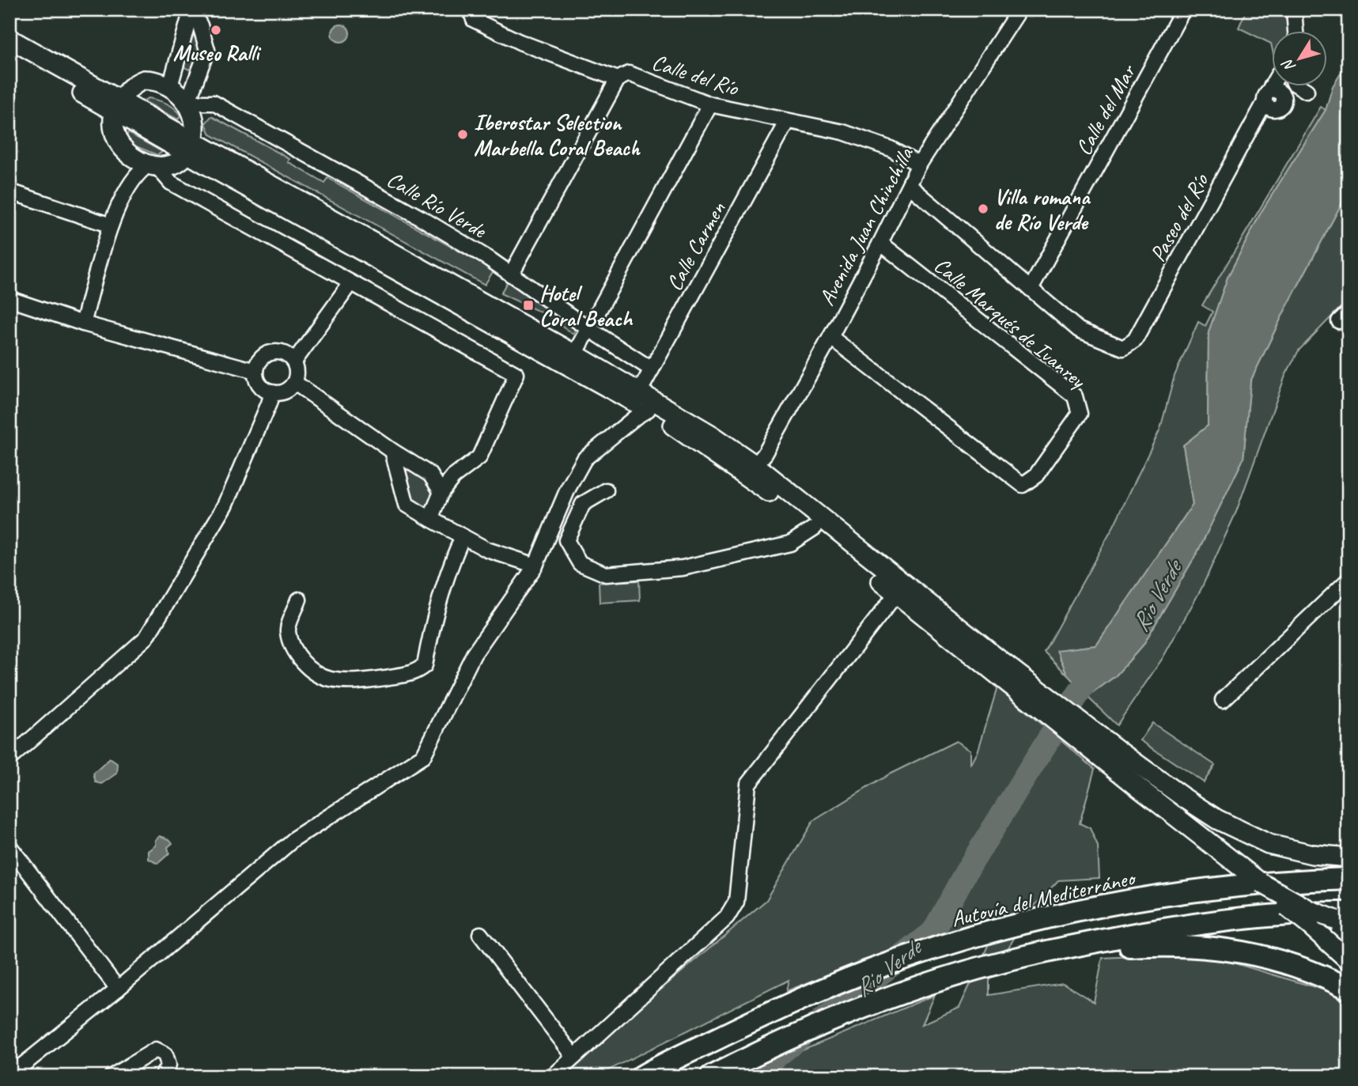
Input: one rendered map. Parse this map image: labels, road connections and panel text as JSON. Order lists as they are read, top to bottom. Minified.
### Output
{"streets":{"highway":["Autovía del Mediterráneo"],"street":["Calle del Río","Calle del Mar","Calle Río Verde","Paseo del Río","Avenida Juan Chinchilla","Calle Carmen","Calle Marqués de Ivanrey"]},"crossings":[["Calle del Río","Avenida Juan Chinchilla"],["Calle del Río","Calle Carmen"],["Calle del Mar","Paseo del Río"],["Calle Río Verde","Calle Carmen"],["Avenida Juan Chinchilla","Calle Marqués de Ivanrey"]],"water":["Rio Verde"],"places":{"other":["Museo Ralli","Iberostar Selection Marbella Coral Beach","Villa romana de Río Verde"],"transit":["Hotel Coral Beach"]},"north":"bottom left"}
